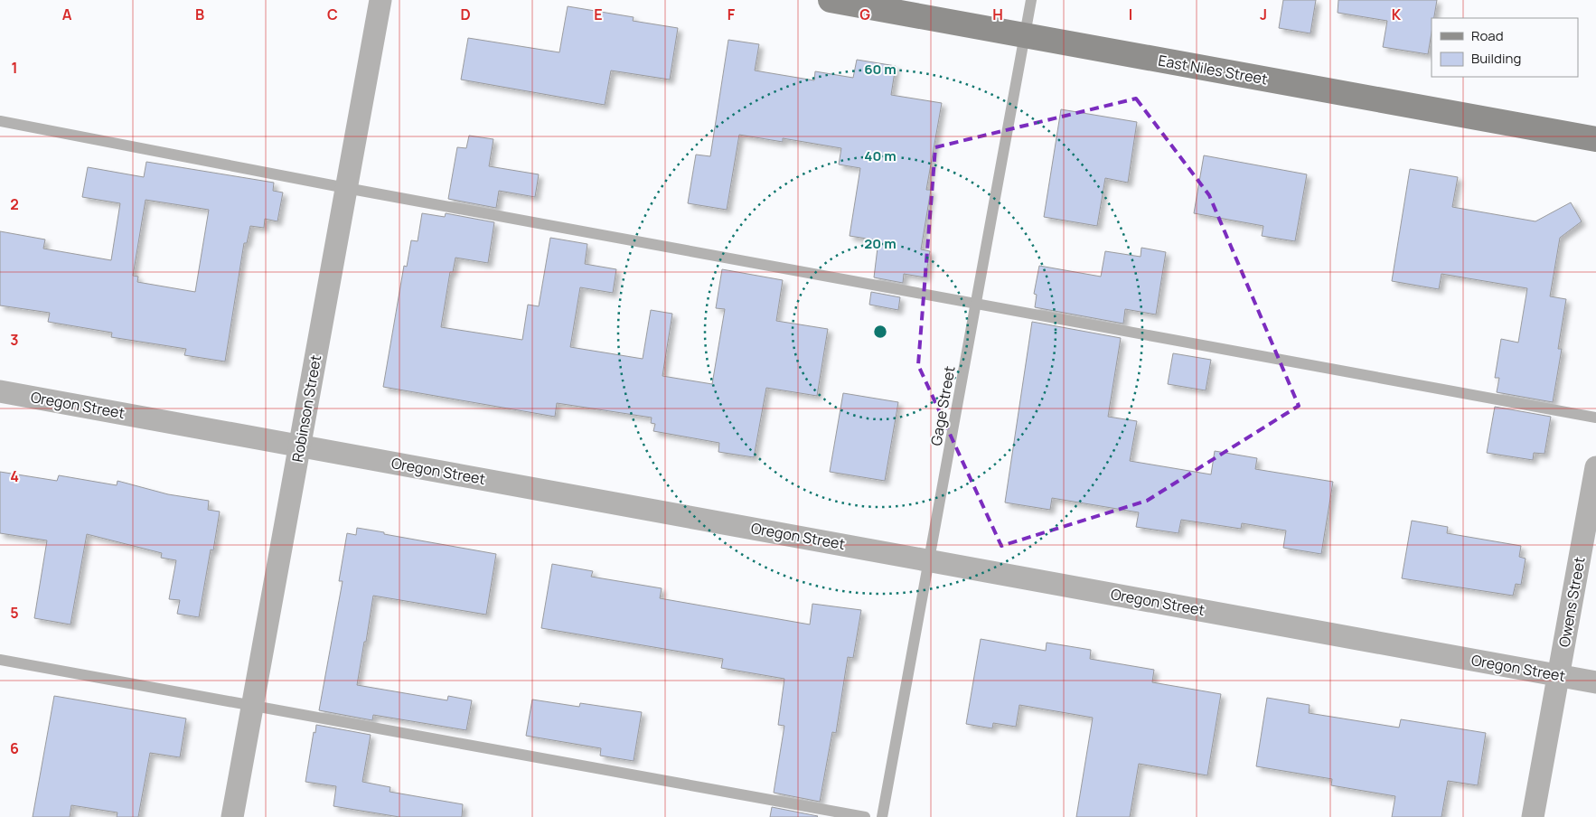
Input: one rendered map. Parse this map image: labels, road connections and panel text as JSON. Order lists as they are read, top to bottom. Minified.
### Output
{"streets":{"main road":["East Niles Street"],"street":["Oregon Street","Robinson Street","Owens Street"],"lane":["Gage Street"]},"crossings":[["East Niles Street","Gage Street"],["Oregon Street","Gage Street"],["Oregon Street","Robinson Street"],["Oregon Street","Owens Street"]],"legend":["Road","Building"],"grid":{"columns":["A","B","C","D","E","F","G","H","I","J","K"],"rows":["1","2","3","4","5","6"]},"rings":["60 m","40 m","20 m"]}
